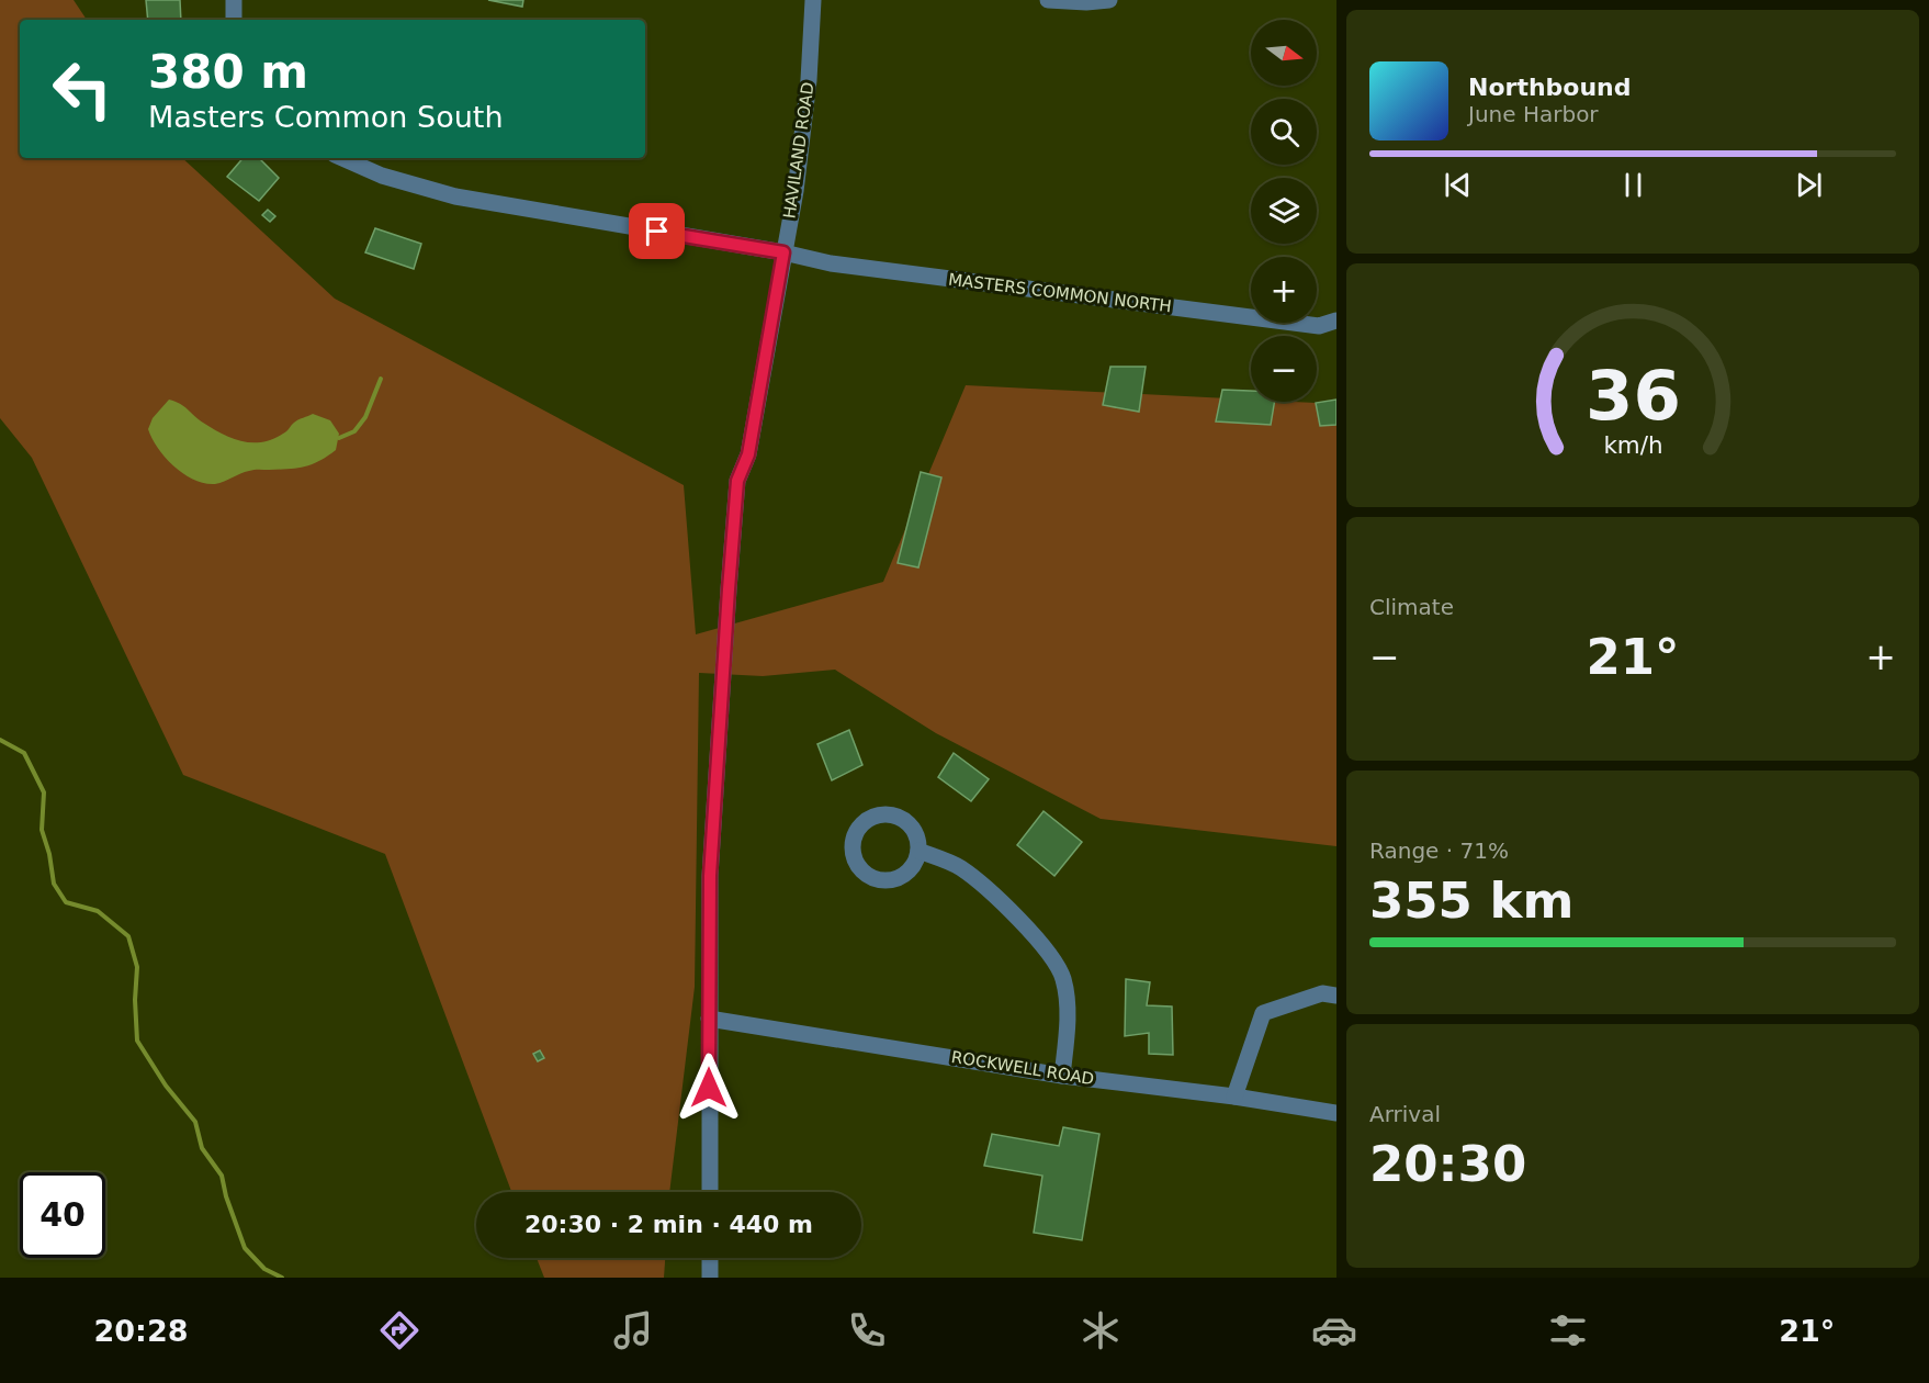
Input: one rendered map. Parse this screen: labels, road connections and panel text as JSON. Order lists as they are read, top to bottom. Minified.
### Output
{"streets":{"street":["HAVILAND ROAD","MASTERS COMMON NORTH","ROCKWELL ROAD"]},"crossings":[["HAVILAND ROAD","MASTERS COMMON NORTH"],["HAVILAND ROAD","ROCKWELL ROAD"]],"north":"right","page":{"map_buttons":["+","−"],"turn":["380 m","Masters Common South"],"song":["Northbound","June Harbor"],"tile":["Climate",["Range · 71%","355 km"],["Arrival","20:30"]],"heat":["−","21°","+"],"limit":"40","trip":"20:30 · 2 min · 440 m","tabs":["20:28","21°"],"gauge":["36","km/h"]}}
